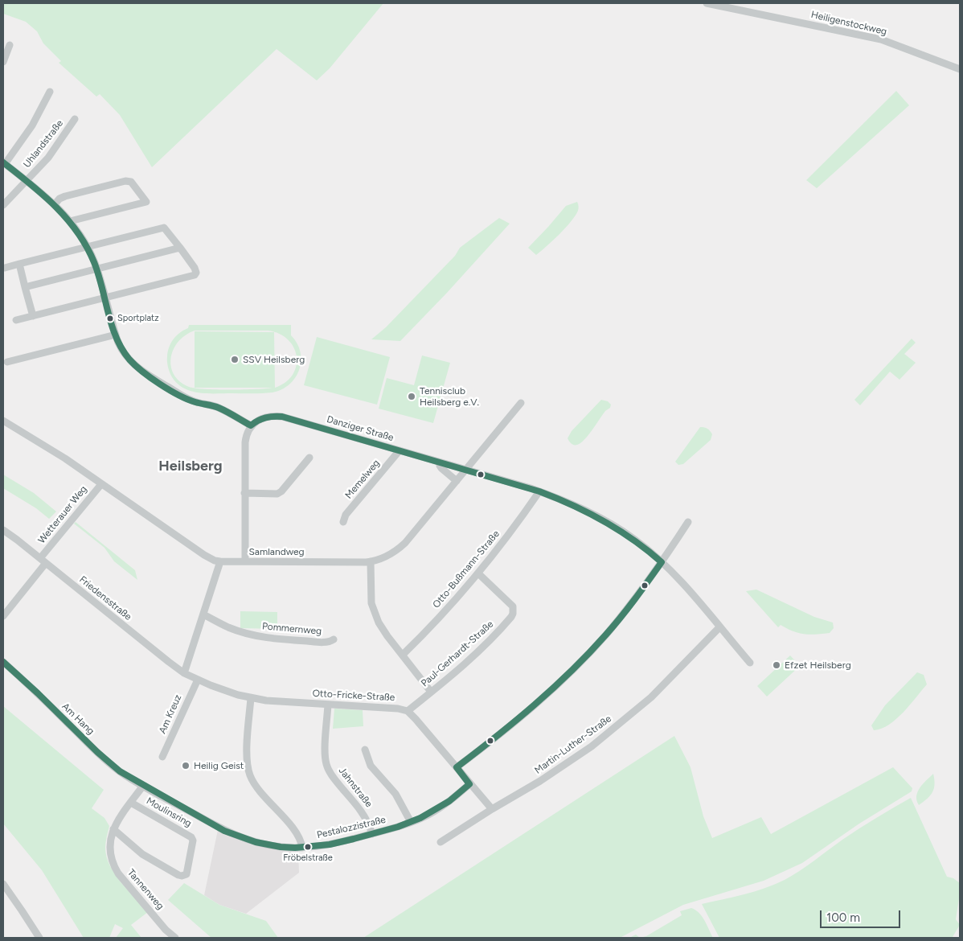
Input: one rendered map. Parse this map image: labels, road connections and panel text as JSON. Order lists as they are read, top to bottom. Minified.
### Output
{"streets":{"street":["Heiligenstockweg","Uhlandstraße","Danziger Straße","Memelweg","Wetterauer Weg","Samlandweg","Otto-Bußmann-Straße","Friedensstraße","Pommernweg","Paul-Gerhardt-Straße","Otto-Fricke-Straße","Am Kreuz","Am Hang","Martin-Luther-Straße","Jahnstraße","Moulinsring","Pestalozzistraße","Tannenweg"]},"crossings":[["Danziger Straße","Memelweg"],["Danziger Straße","Samlandweg"],["Danziger Straße","Otto-Bußmann-Straße"],["Danziger Straße","Martin-Luther-Straße"],["Wetterauer Weg","Samlandweg"],["Wetterauer Weg","Friedensstraße"],["Otto-Bußmann-Straße","Paul-Gerhardt-Straße"],["Friedensstraße","Otto-Fricke-Straße"],["Friedensstraße","Am Kreuz"],["Paul-Gerhardt-Straße","Otto-Fricke-Straße"],["Otto-Fricke-Straße","Am Kreuz"],["Otto-Fricke-Straße","Martin-Luther-Straße"],["Otto-Fricke-Straße","Jahnstraße"],["Otto-Fricke-Straße","Pestalozzistraße"],["Am Hang","Pestalozzistraße"],["Am Hang","Tannenweg"],["Jahnstraße","Pestalozzistraße"],["Moulinsring","Tannenweg"],["Pestalozzistraße","Tannenweg"]],"districts":["Heilsberg"],"places":["Sportplatz","SSV Heilsberg","Tennisclub Heilsberg e.V.","Efzet Heilsberg","Heilig Geist","Fröbelstraße"],"scale_bar":"100 m"}
